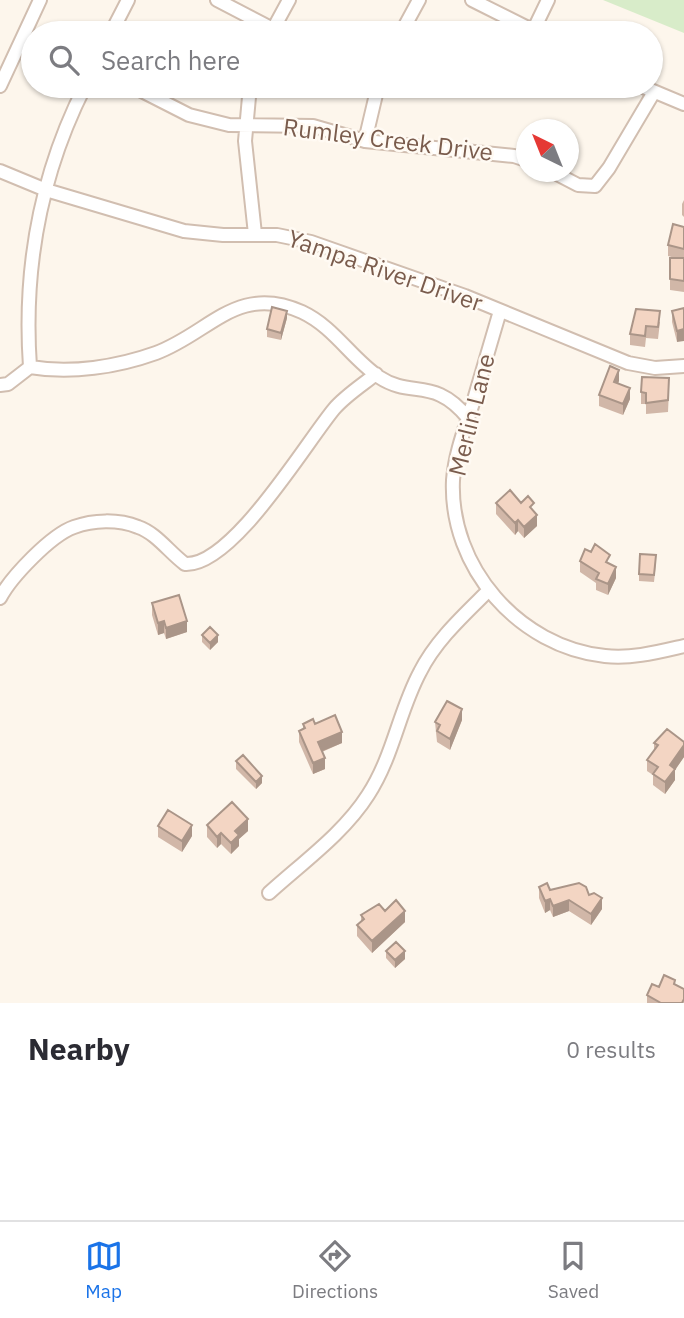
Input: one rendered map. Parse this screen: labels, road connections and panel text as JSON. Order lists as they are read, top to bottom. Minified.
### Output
{"streets":{"street":["Rumley Creek Drive","Yampa River Driver","Merlin Lane"]},"crossings":[["Yampa River Driver","Merlin Lane"]],"north":"top left","page":{"search":"Search here","heading":["Nearby","0 results"],"nav":["Map","Directions","Saved"]}}
